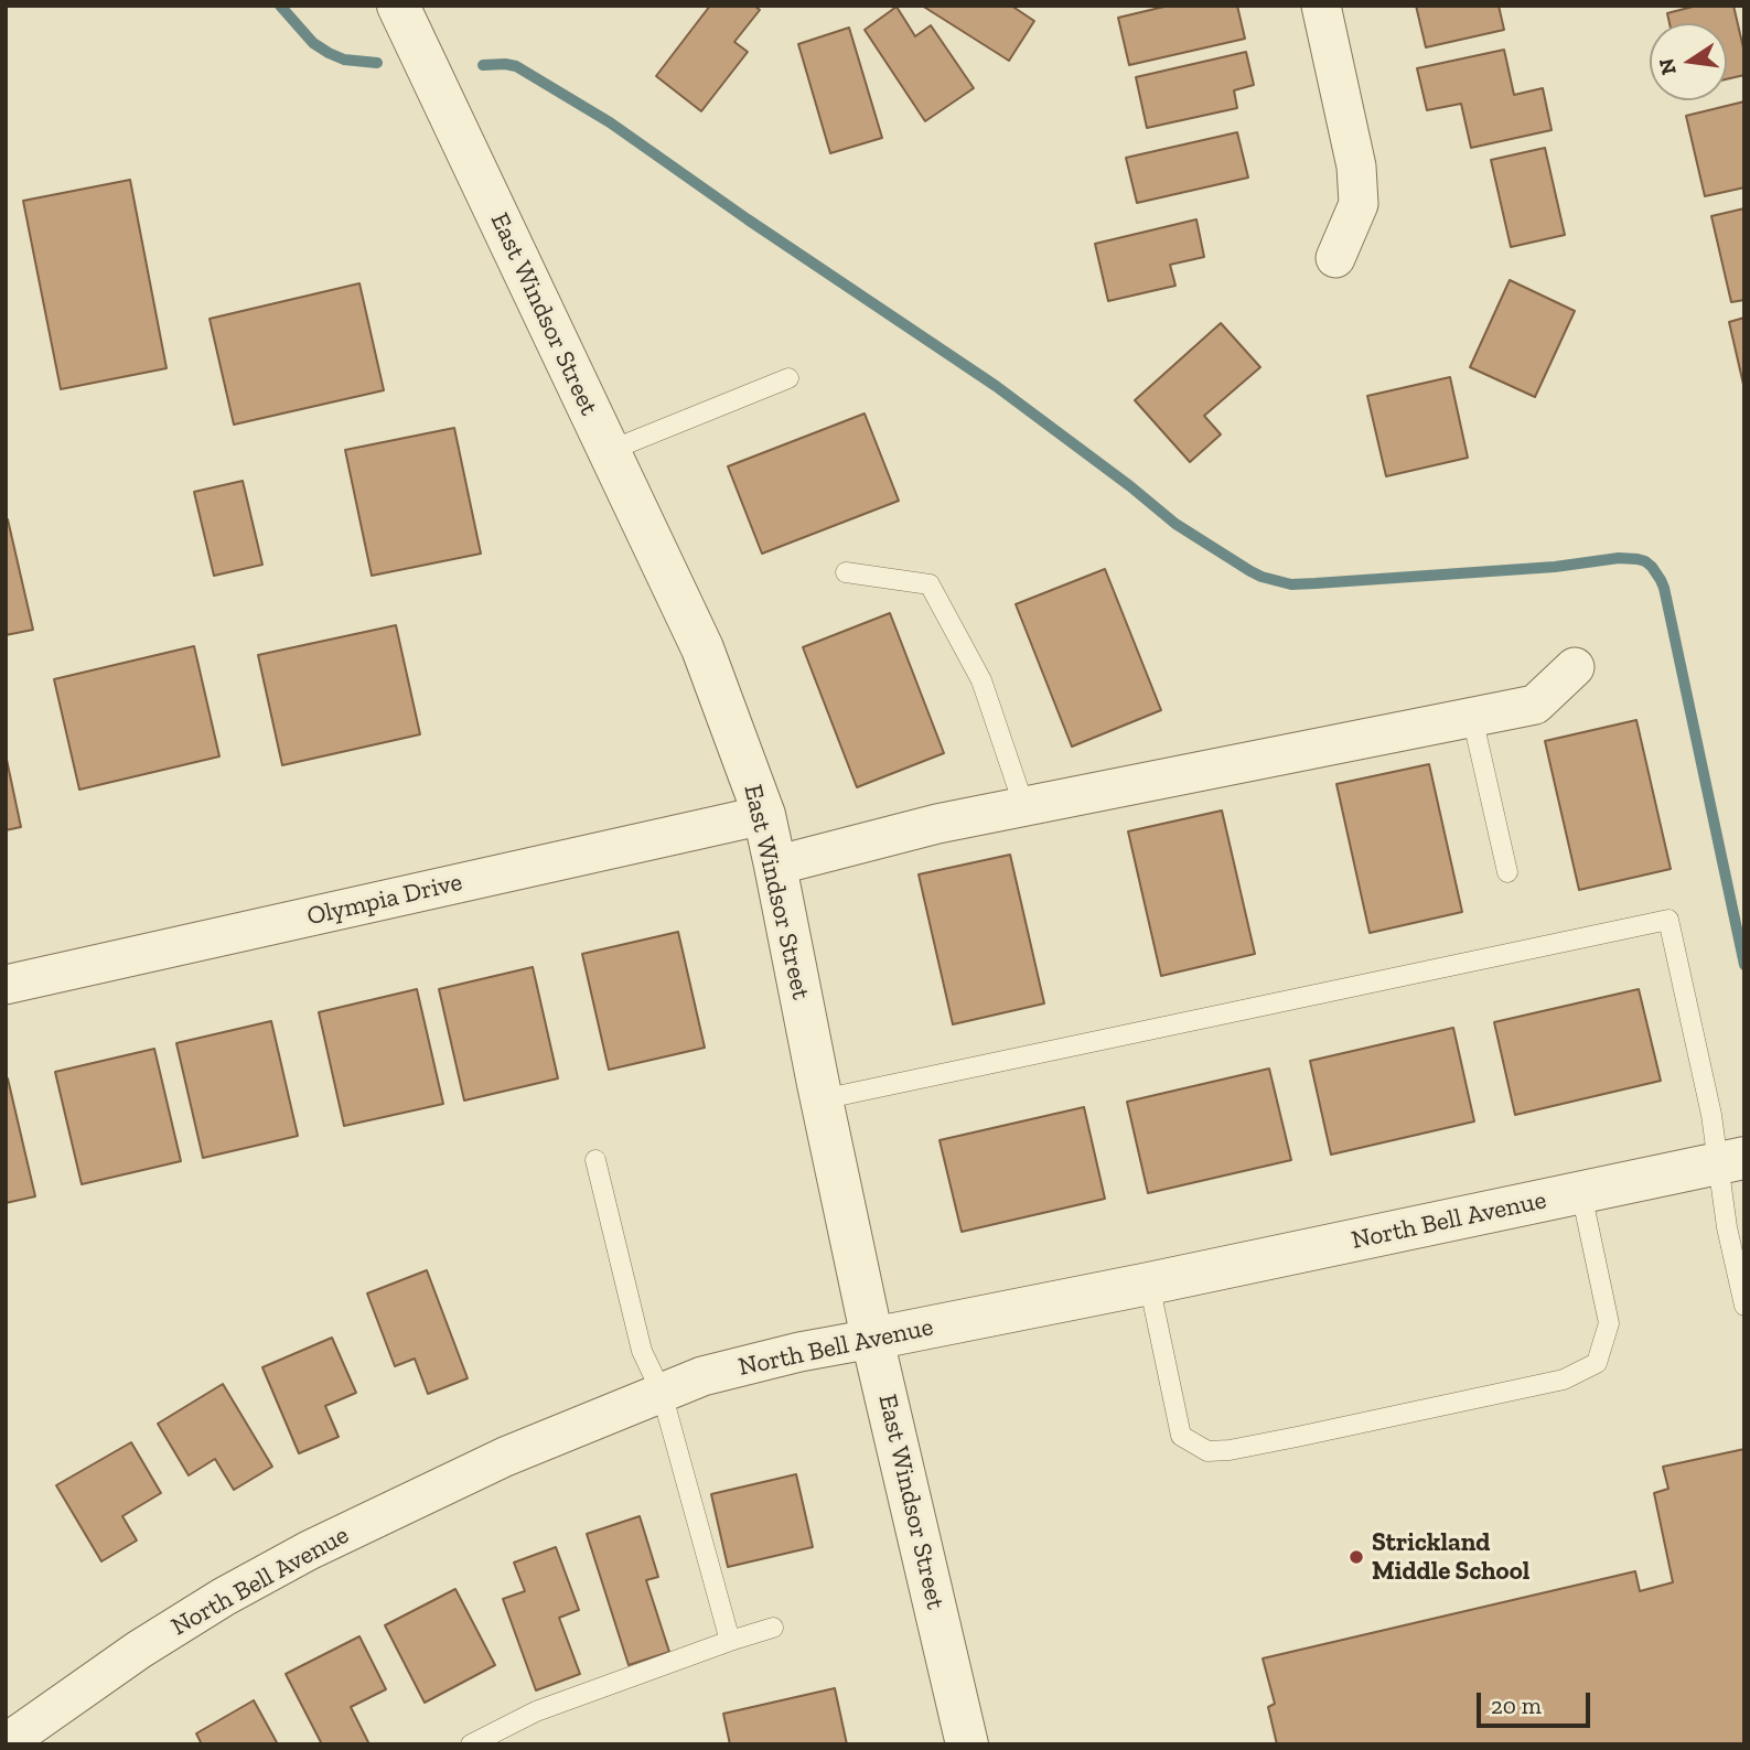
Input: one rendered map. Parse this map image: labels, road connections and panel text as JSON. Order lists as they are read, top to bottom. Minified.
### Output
{"streets":{"street":["East Windsor Street","Olympia Drive","North Bell Avenue"]},"crossings":[["East Windsor Street","Olympia Drive"],["East Windsor Street","North Bell Avenue"]],"places":["Strickland Middle School"],"scale_bar":"20 m","north":"left"}
